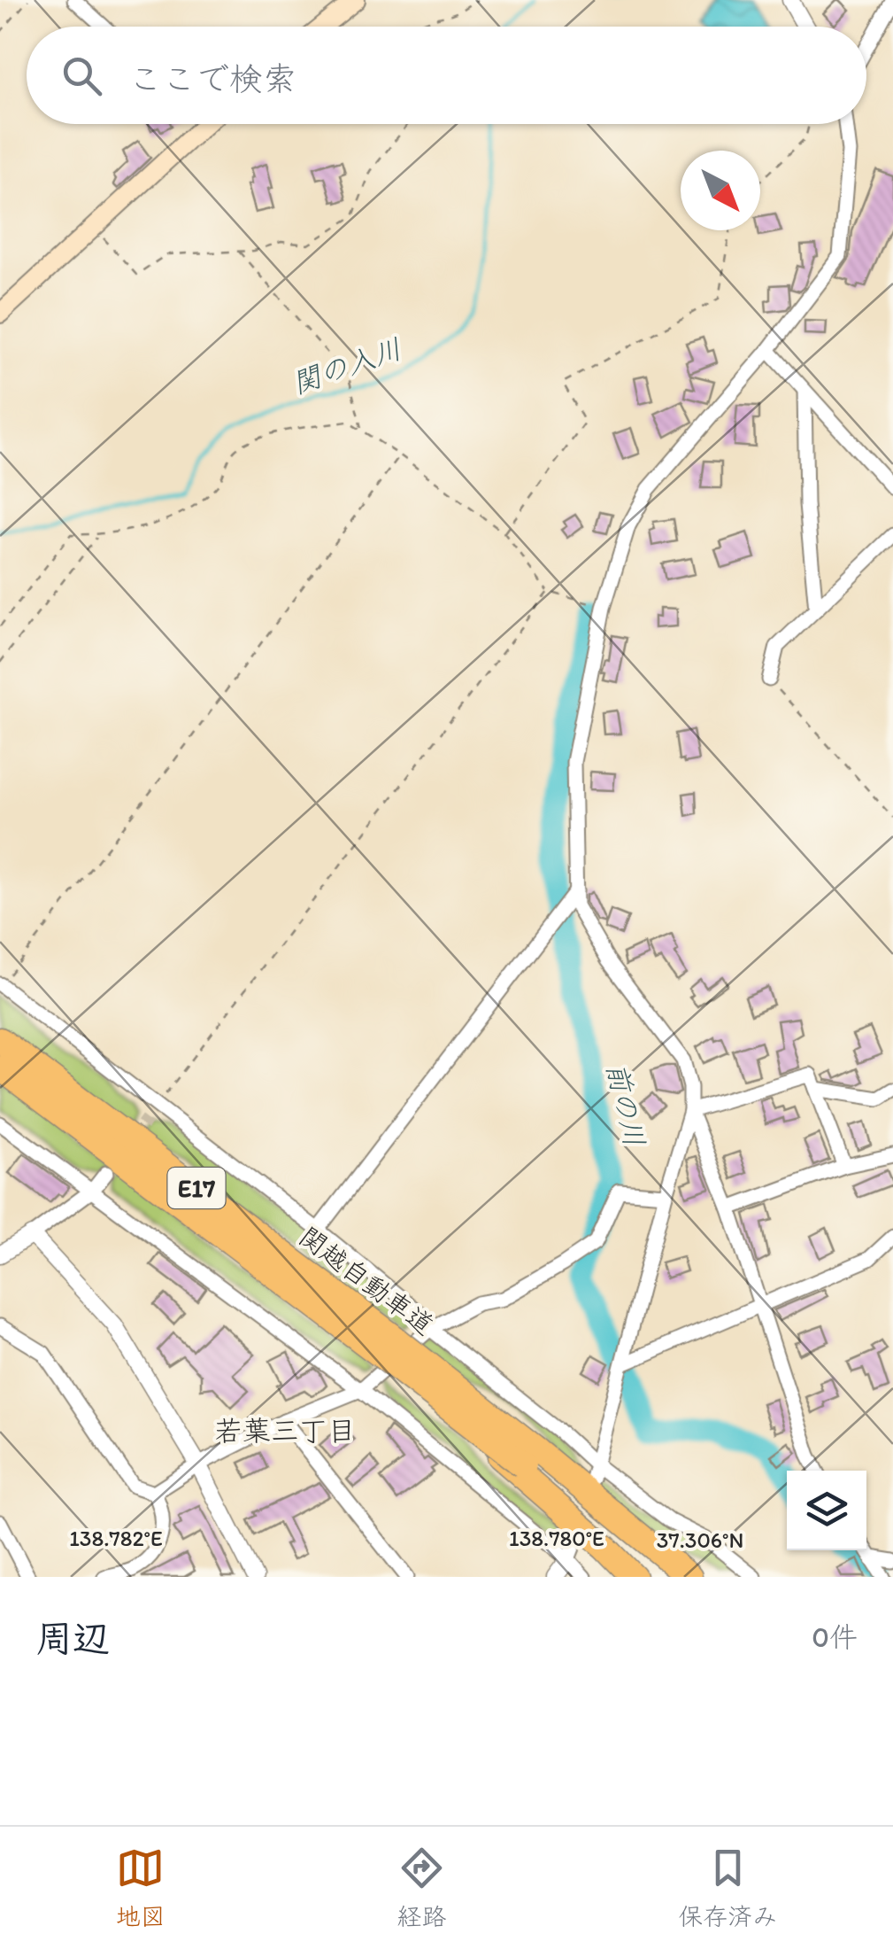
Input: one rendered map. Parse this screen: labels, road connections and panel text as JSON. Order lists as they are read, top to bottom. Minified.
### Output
{"streets":{"highway":["E17","関越自動車道"]},"districts":["若葉三丁目"],"water":["関の入川","前の川"],"north":"bottom right","page":{"search":"ここで検索","heading":["周辺","0件"],"nav":["地図","経路","保存済み"]},"coordinates":["138.782°E","138.780°E","37.306°N"]}
